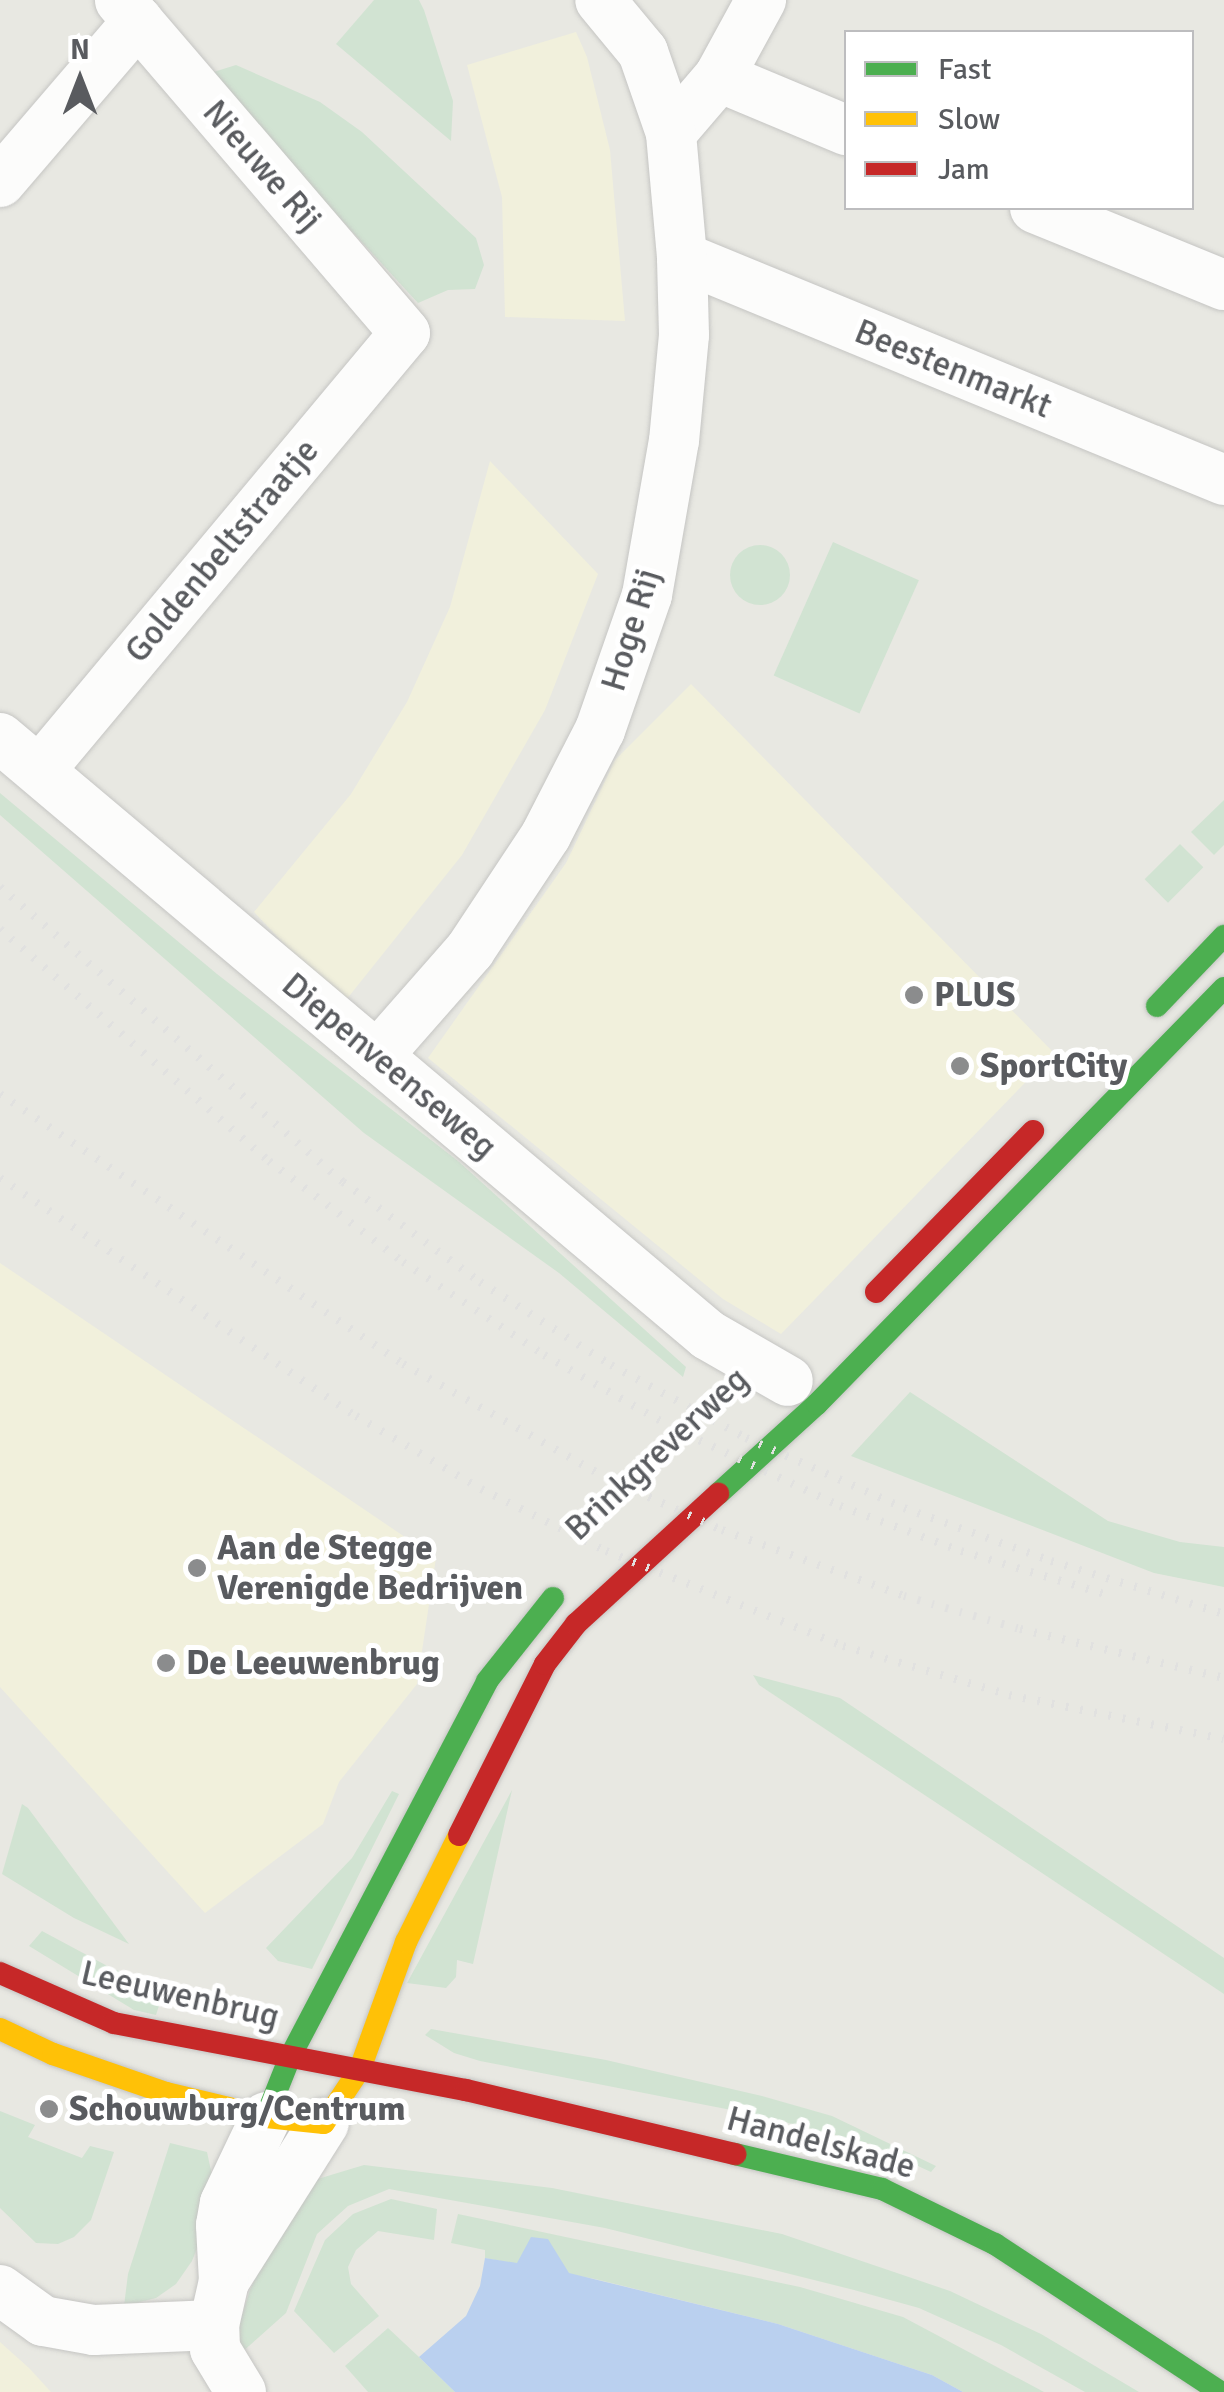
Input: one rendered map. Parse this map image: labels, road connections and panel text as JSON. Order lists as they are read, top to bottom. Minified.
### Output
{"streets":{"street":["Nieuwe Rij","Beestenmarkt","Goldenbeltstraatje","Hoge Rij","Diepenveenseweg","Brinkgreverweg","Leeuwenbrug","Handelskade"]},"crossings":[["Nieuwe Rij","Goldenbeltstraatje"],["Beestenmarkt","Hoge Rij"],["Goldenbeltstraatje","Diepenveenseweg"],["Hoge Rij","Diepenveenseweg"],["Brinkgreverweg","Leeuwenbrug"],["Brinkgreverweg","Handelskade"],["Leeuwenbrug","Handelskade"]],"places":["PLUS","SportCity","Aan de Stegge Verenigde Bedrijven","De Leeuwenbrug","Schouwburg/Centrum"],"legend":["Fast","Slow","Jam"],"north":"top"}
